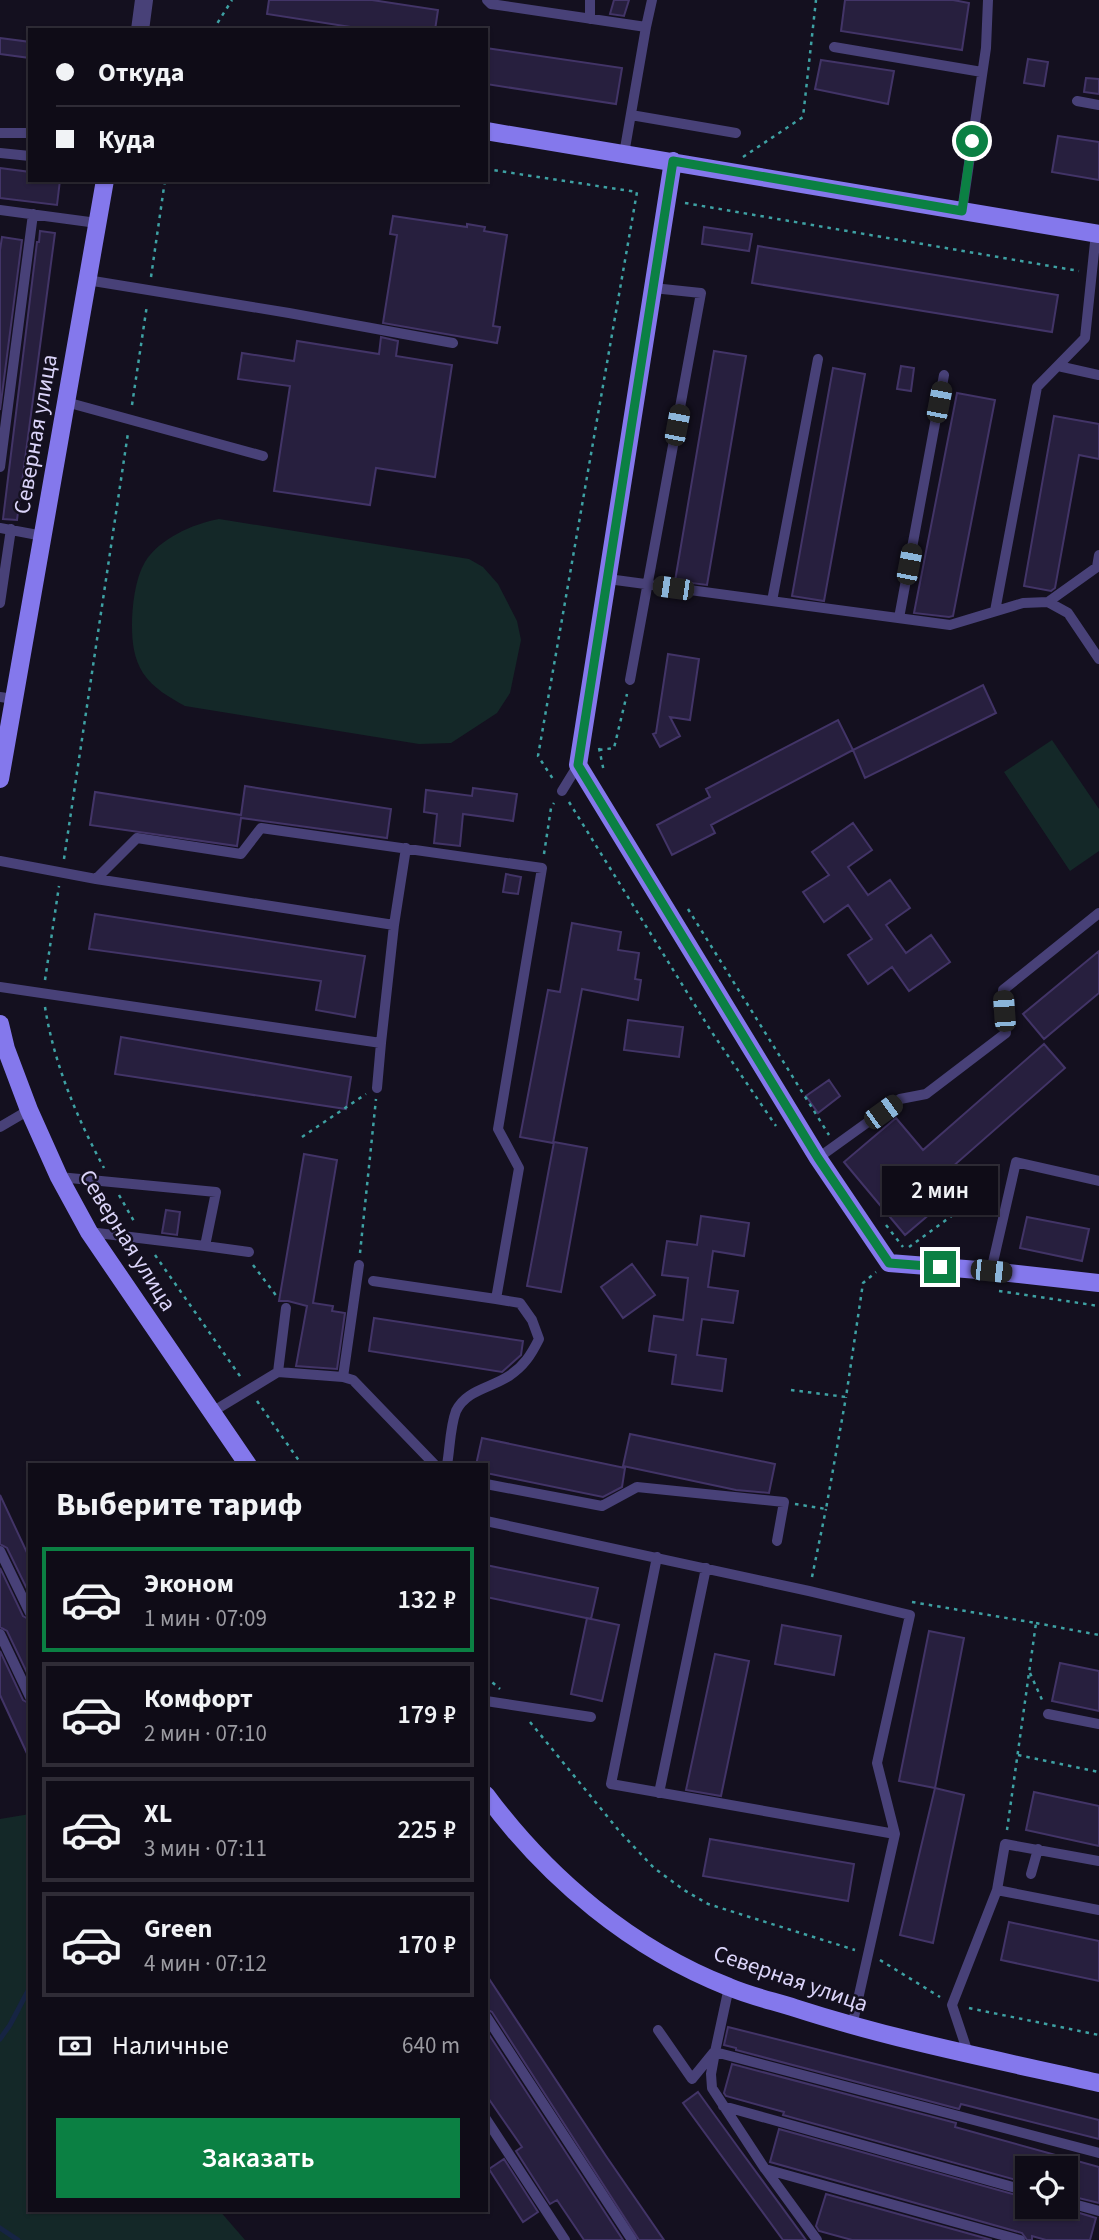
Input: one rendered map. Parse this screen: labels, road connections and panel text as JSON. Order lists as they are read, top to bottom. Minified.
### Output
{"streets":{"street":["Северная улица"]},"page":{"banner":["Откуда","Куда"],"bubble":"2 мин","heading":"Выберите тариф","list":[{"name":"Эконом","note":"1 мин · 07:09","value":"132 ₽"},{"name":"Комфорт","note":"2 мин · 07:10","value":"179 ₽"},{"name":"XL","note":"3 мин · 07:11","value":"225 ₽"},{"name":"Green","note":"4 мин · 07:12","value":"170 ₽"}],"pay":["Наличные","640 m"],"buttons":"Заказать"}}
